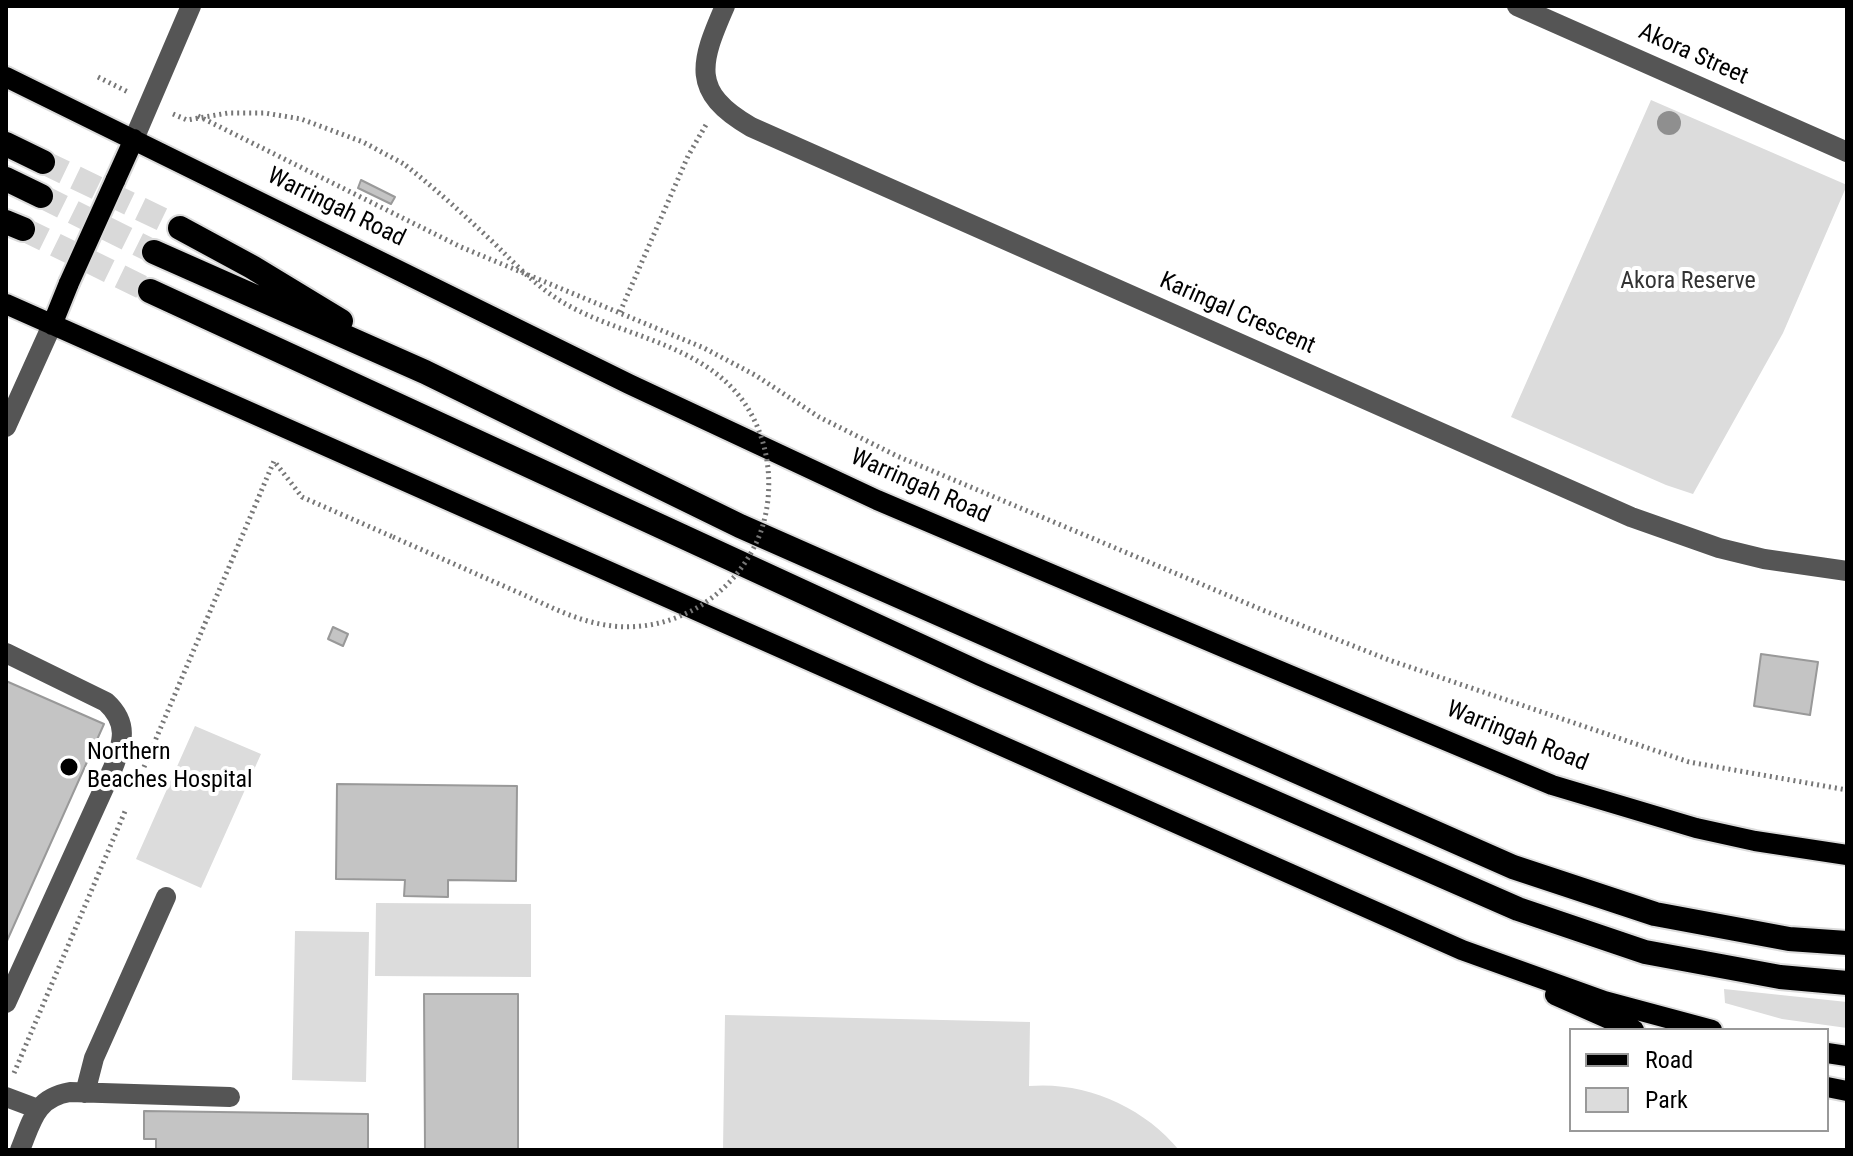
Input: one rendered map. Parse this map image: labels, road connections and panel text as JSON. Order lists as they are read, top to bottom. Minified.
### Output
{"streets":{"main road":["Warringah Road"],"street":["Akora Street","Karingal Crescent"]},"parks":["Akora Reserve"],"places":["Northern Beaches Hospital"],"legend":["Road","Park"]}
